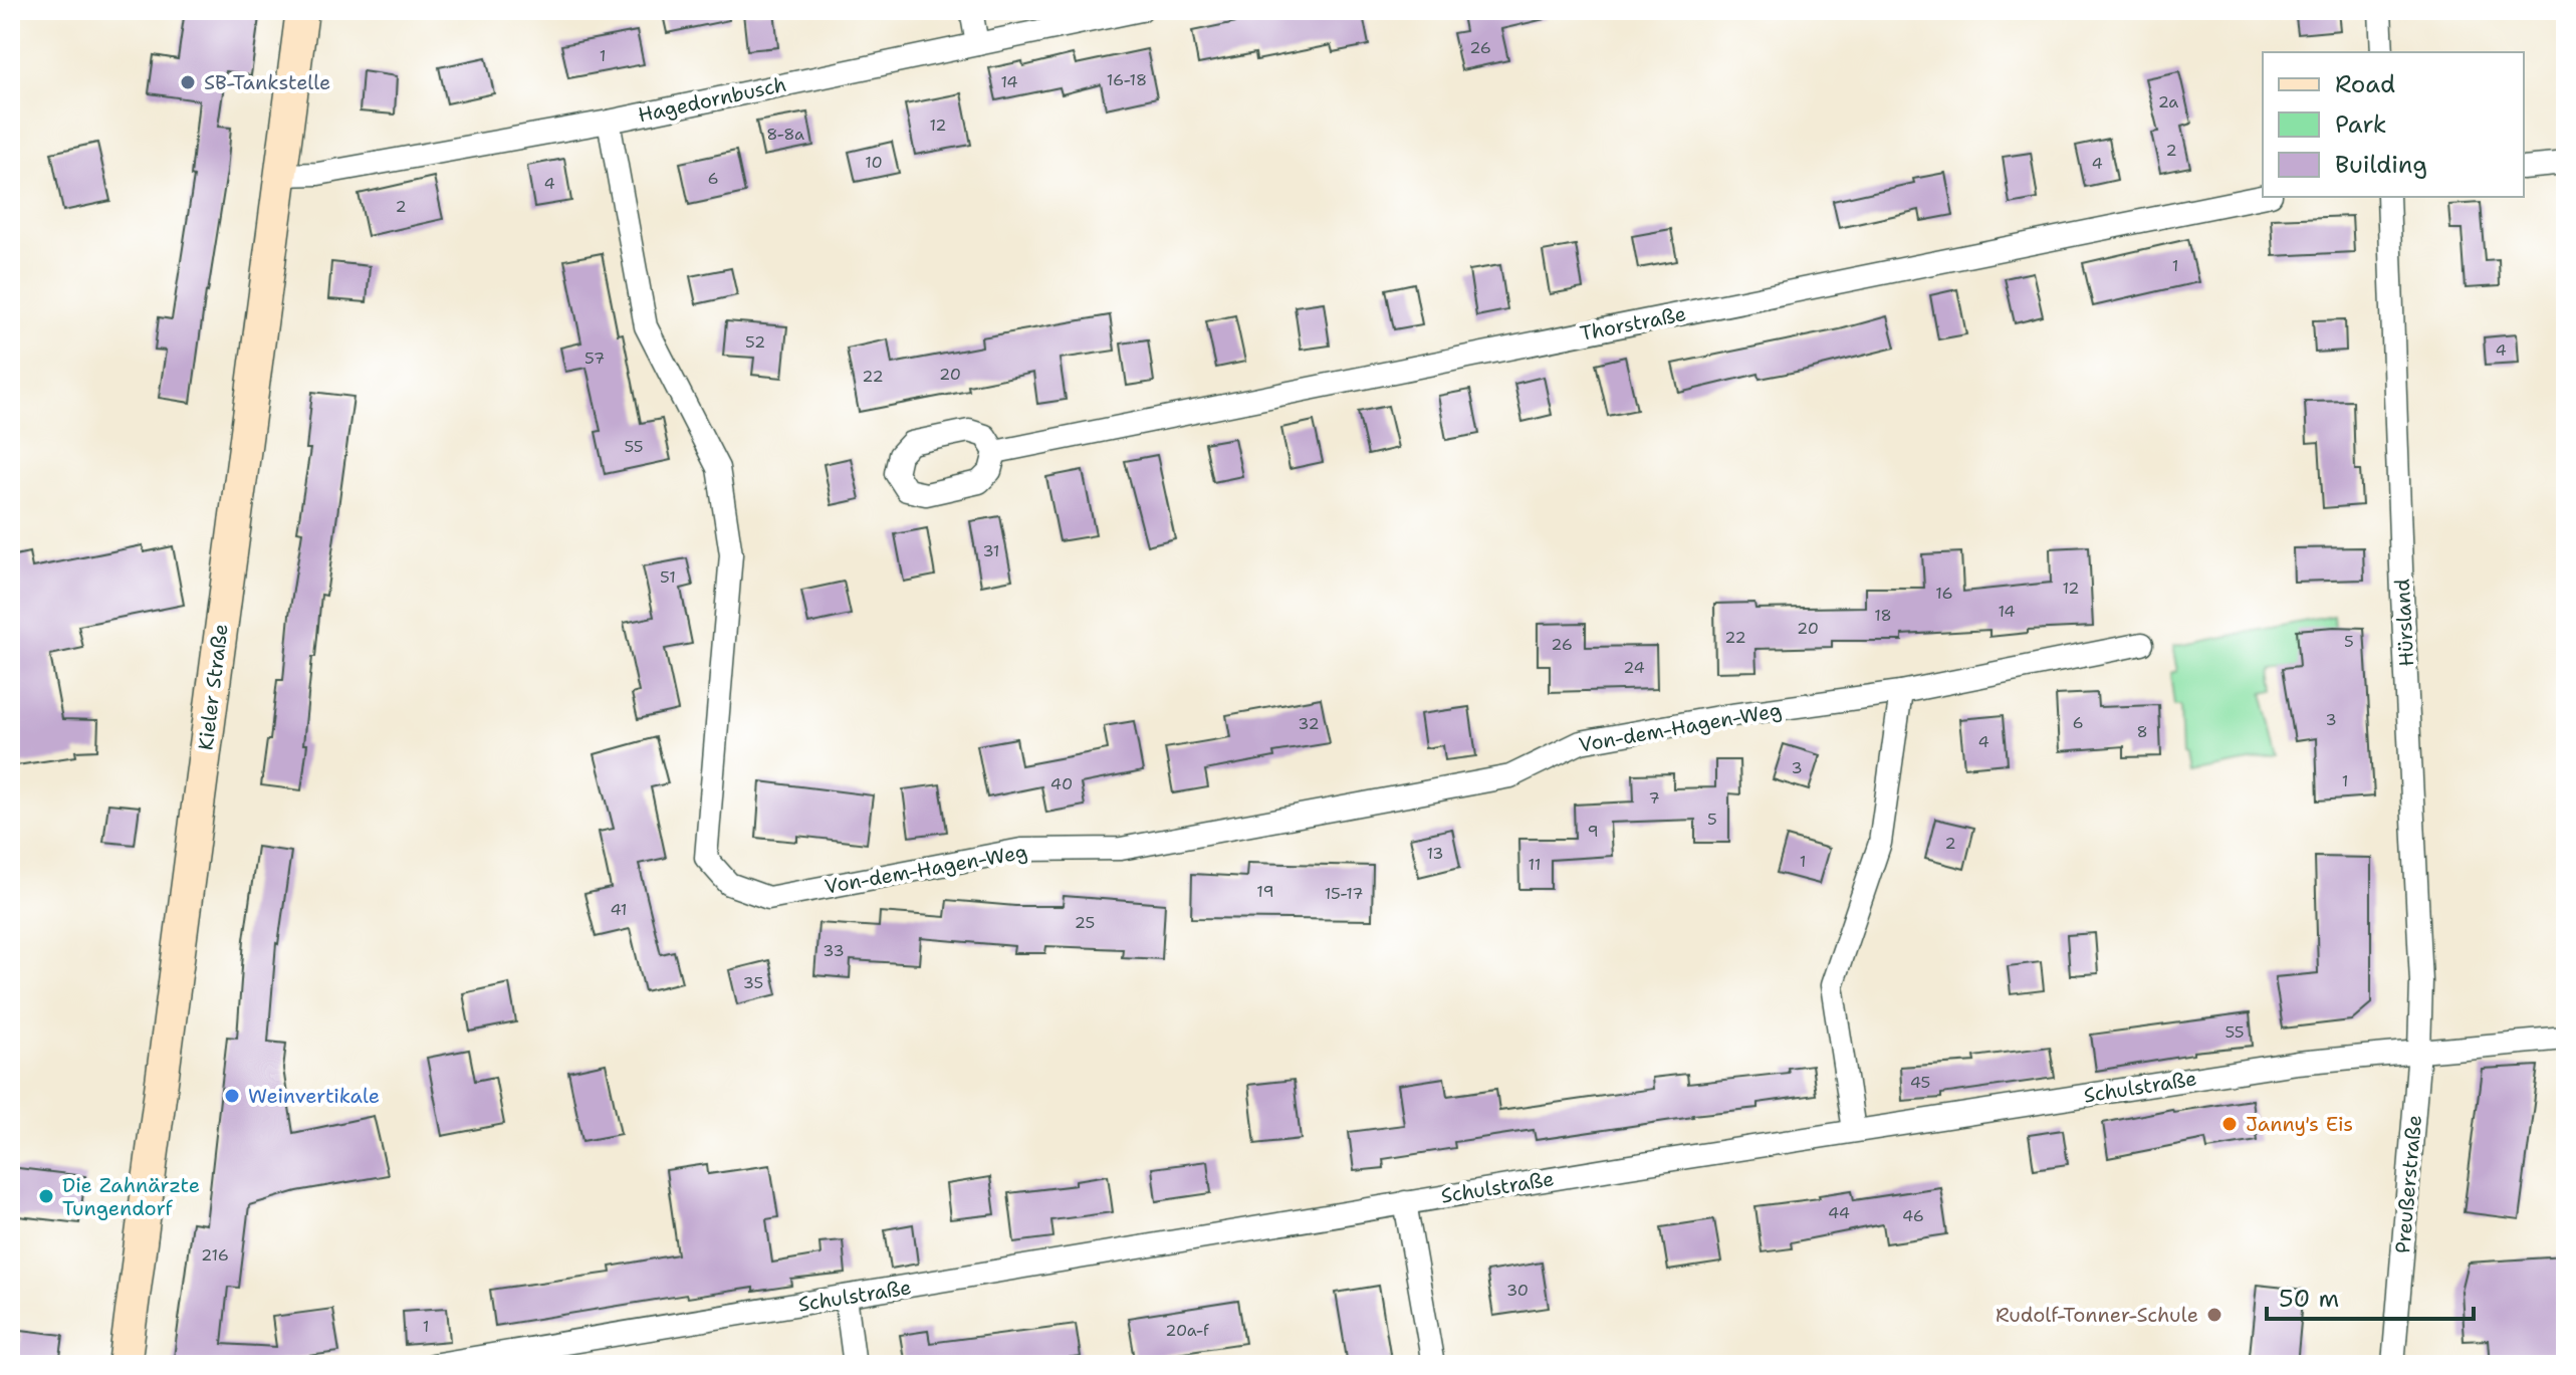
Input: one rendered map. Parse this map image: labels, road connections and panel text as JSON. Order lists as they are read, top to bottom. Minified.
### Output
{"streets":{"main road":["Kieler Straße"],"street":["Hagedornbusch","Thorstraße","Hürsland","Von-dem-Hagen-Weg","Schulstraße","Preußerstraße"]},"crossings":[["Hagedornbusch","Kieler Straße"],["Hagedornbusch","Von-dem-Hagen-Weg"],["Hürsland","Schulstraße"],["Hürsland","Preußerstraße"],["Schulstraße","Preußerstraße"]],"places":["SB-Tankstelle","Weinvertikale","Janny's Eis","Die Zahnärzte Tungendorf","Rudolf-Tonner-Schule"],"house_numbers":["26","1","16-18","14","2a","12","8-8a","2","10","4","6","4","2","1","52","4","57","20","22","55","31","51","12","16","14","18","20","22","5","26","24","3","6","32","8","4","3","1","40","7","5","9","2","13","1","11","19","15-17","41","25","33","35","55","45","44","46","216","30","1","20a-f"],"legend":["Road","Park","Building"],"scale_bar":"50 m"}
